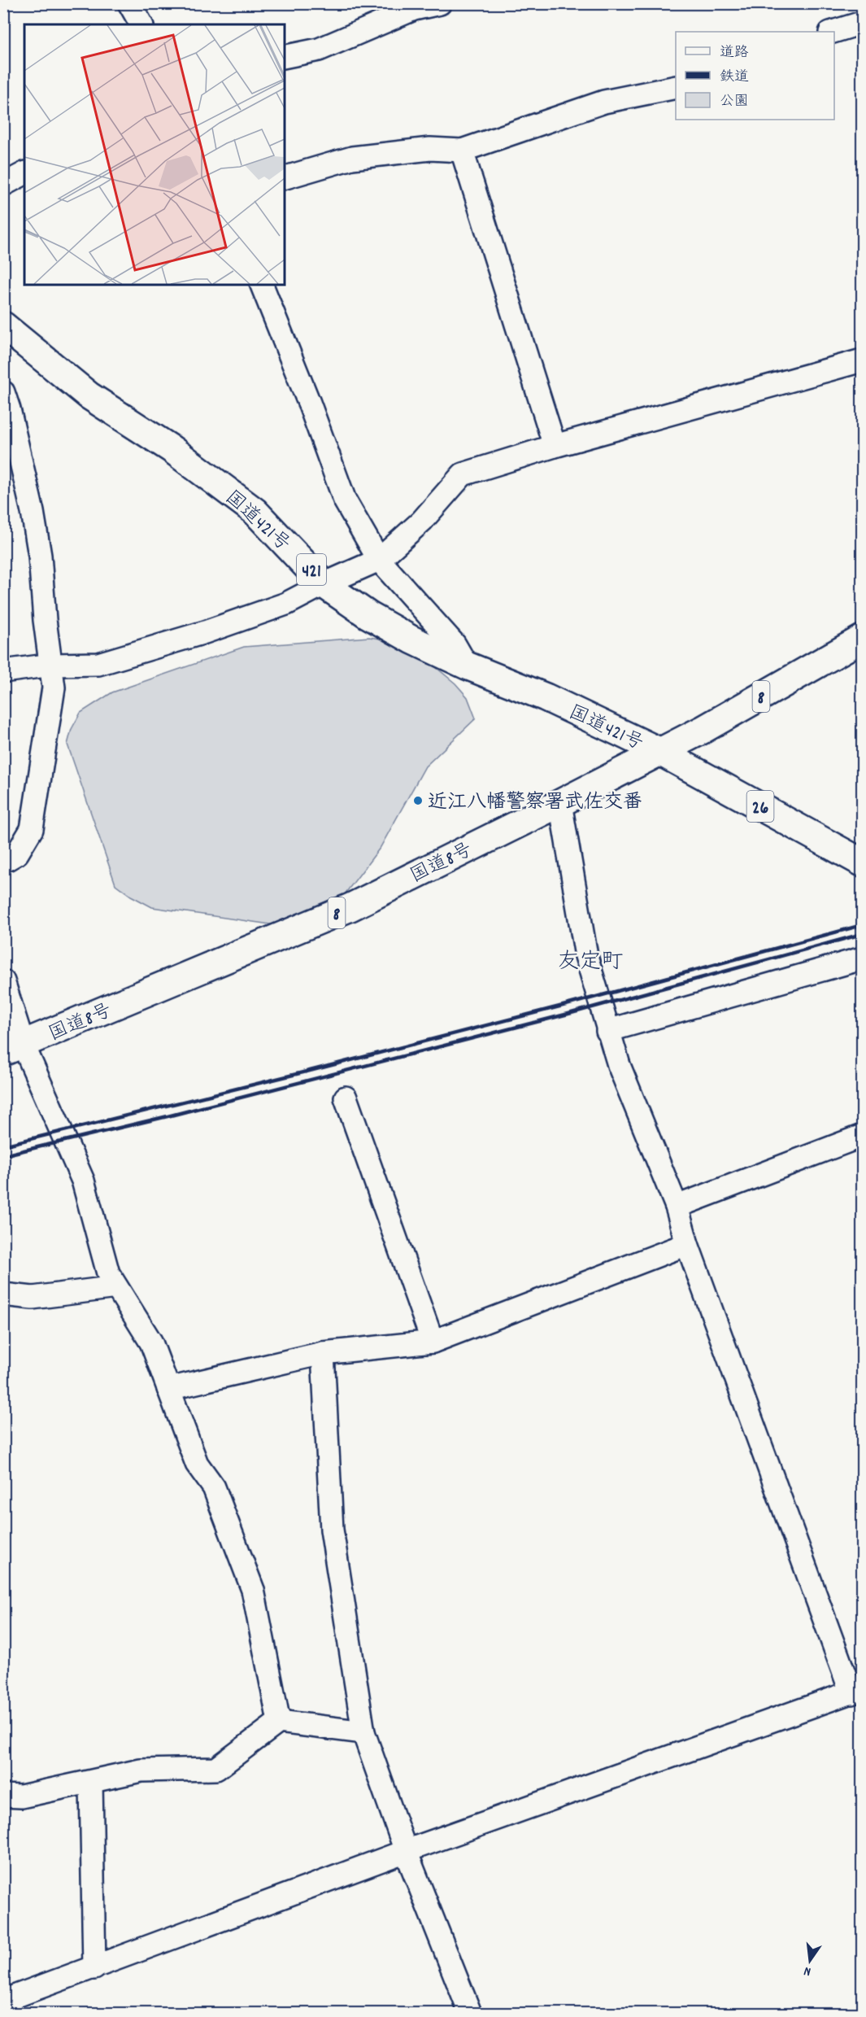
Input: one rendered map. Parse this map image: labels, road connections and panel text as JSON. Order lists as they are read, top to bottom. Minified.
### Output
{"streets":{"main road":["国道421号","421","8","26","国道8号"]},"crossings":[["国道421号","26"],["国道421号","国道8号"],["26","国道8号"]],"districts":["友定町"],"places":["近江八幡警察署武佐交番"],"legend":["道路","鉄道","公園"],"north":"bottom"}
